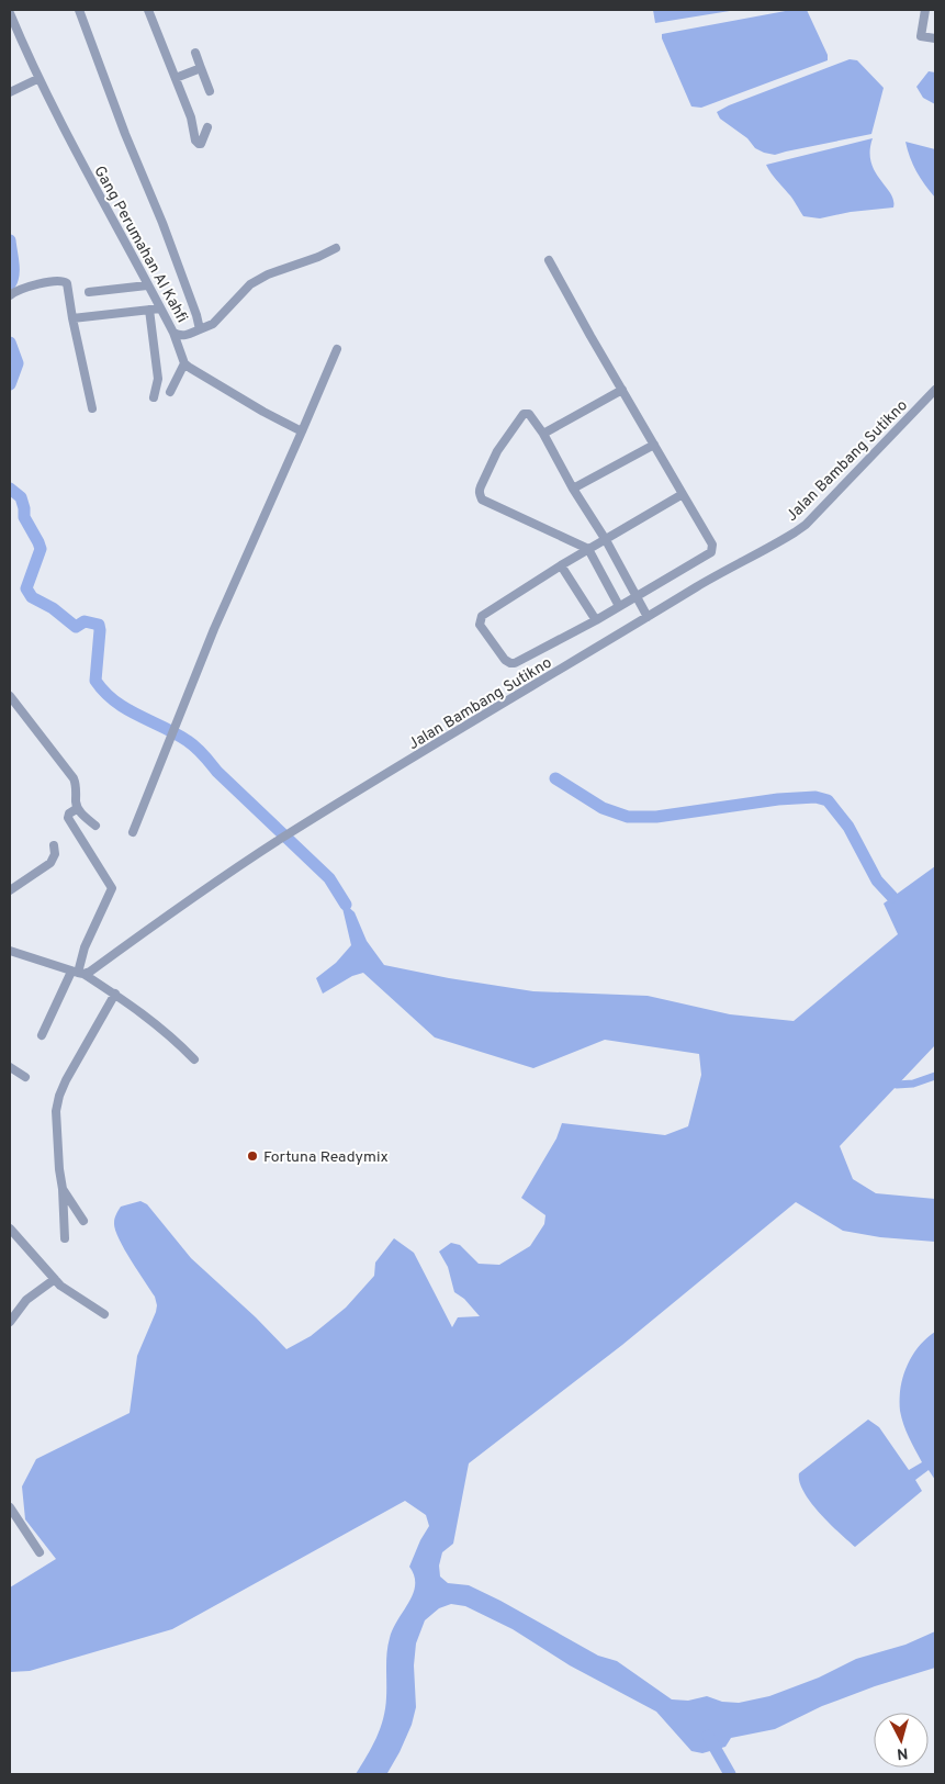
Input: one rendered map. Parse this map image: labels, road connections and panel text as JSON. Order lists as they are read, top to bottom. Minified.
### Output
{"streets":{"street":["Gang Perumahan Al Kahfi","Jalan Bambang Sutikno"]},"places":["Fortuna Readymix"],"north":"bottom"}
